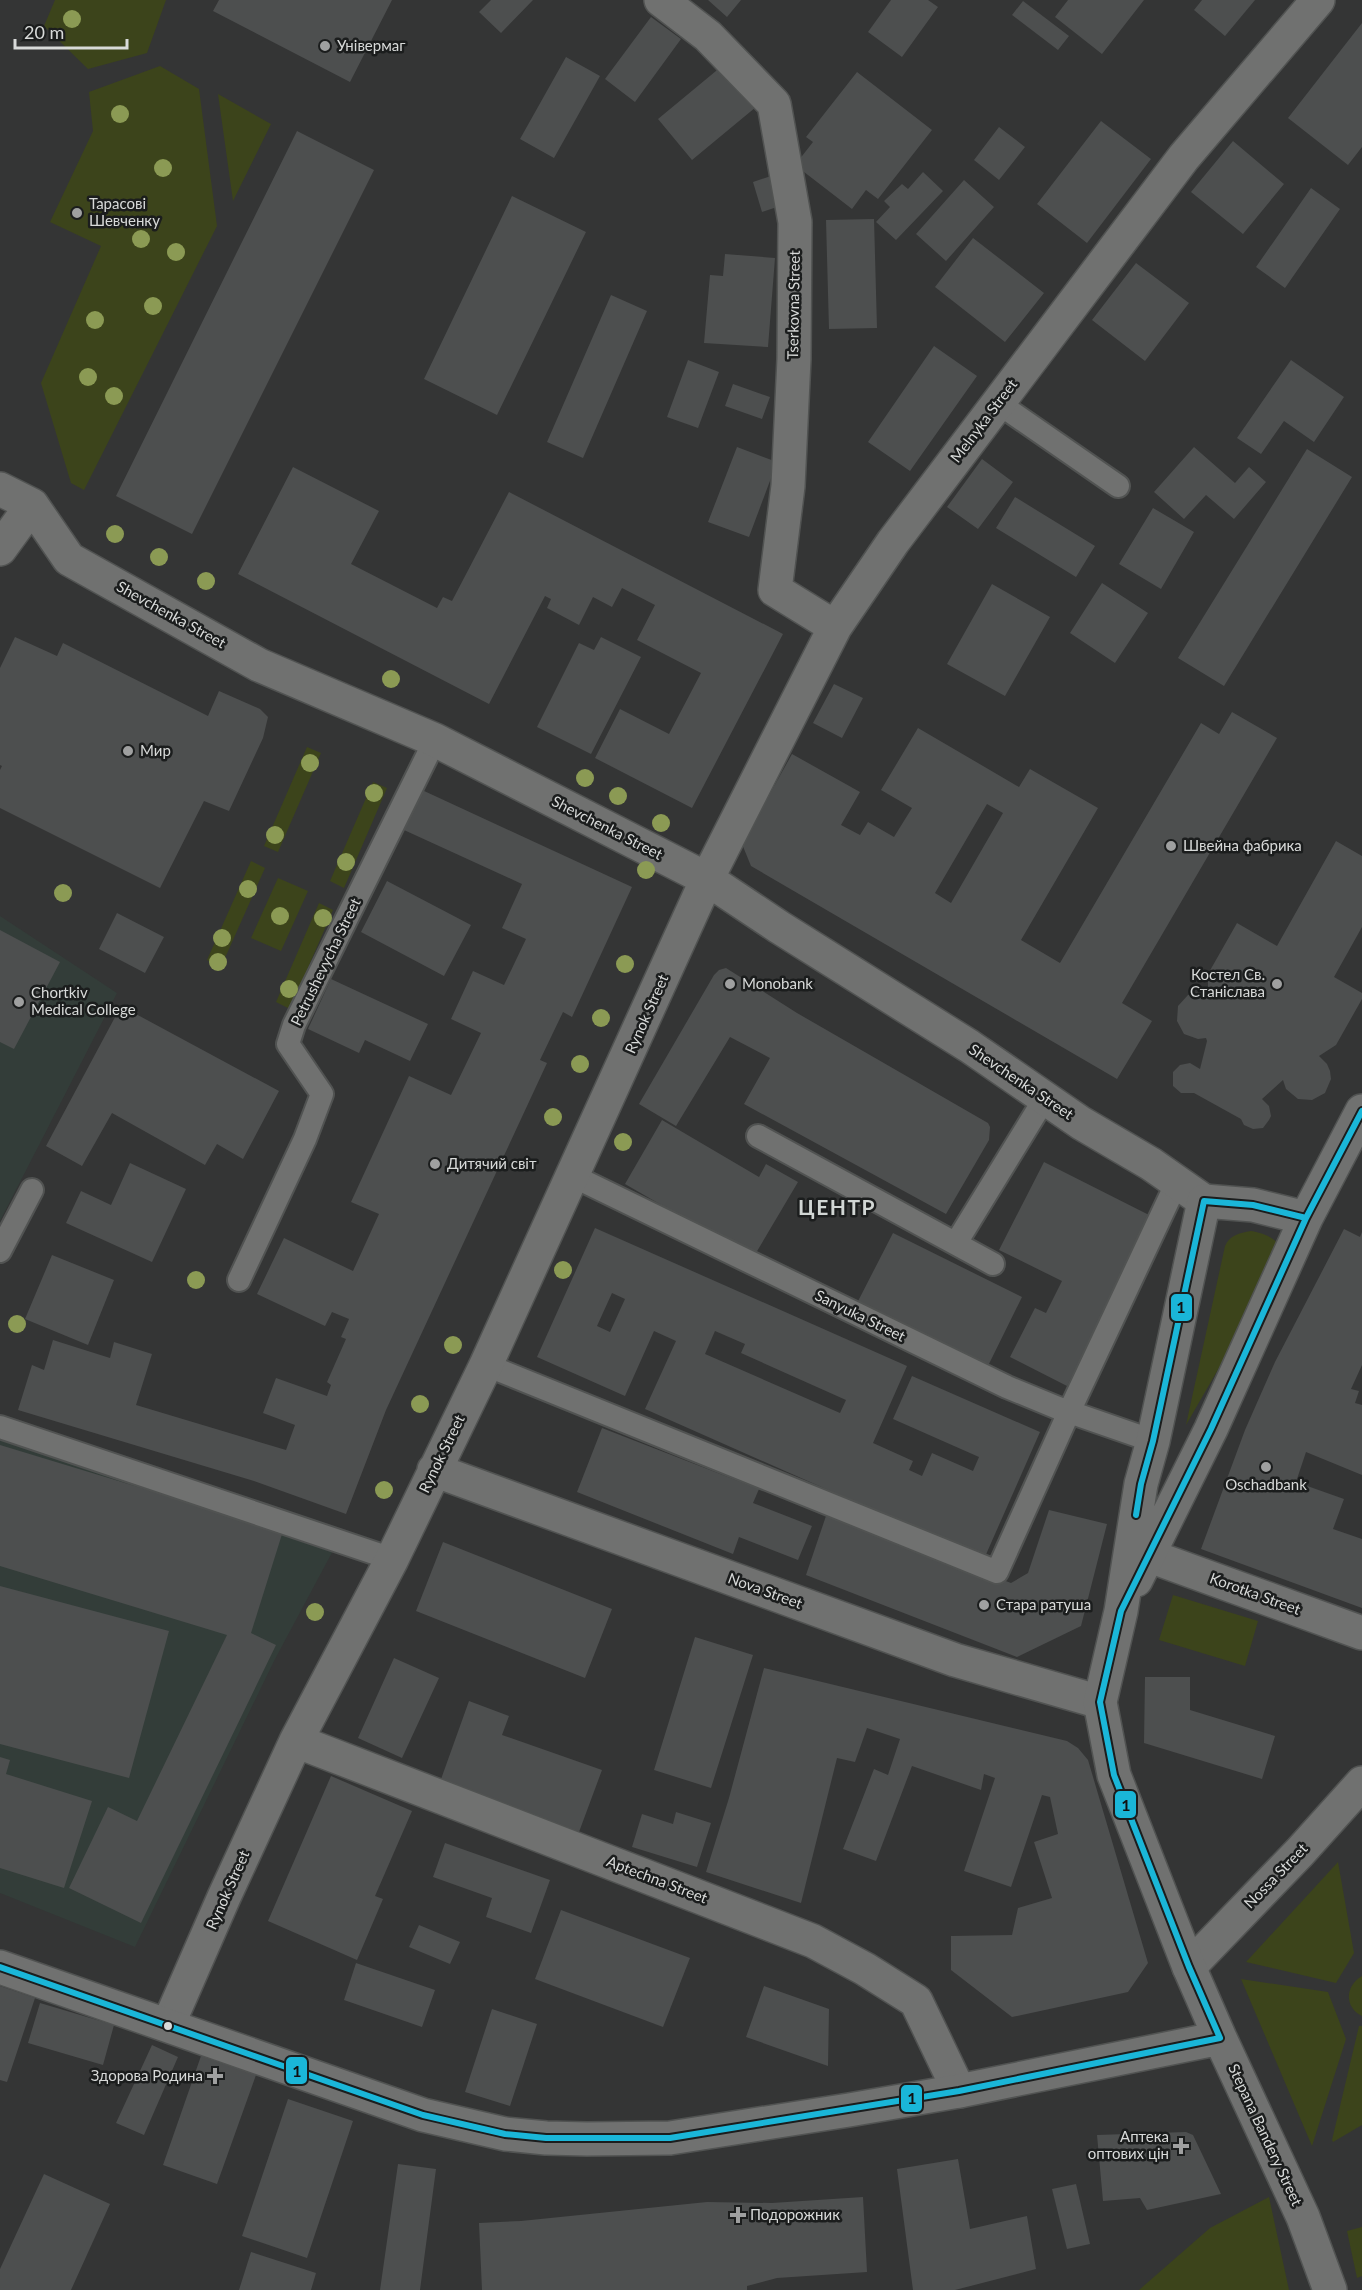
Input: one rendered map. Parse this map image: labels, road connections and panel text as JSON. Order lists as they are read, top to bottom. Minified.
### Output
{"streets":{"street":["Tserkovna Street","Melnyka Street","Shevchenka Street","Rynok Street","Nova Street","Korotka Street","Nossa Street","Aptechna Street","Stepana Bandery Street"],"lane":["Petrushevycha Street","Sanyuka Street"]},"crossings":[["Tserkovna Street","Melnyka Street"],["Melnyka Street","Shevchenka Street"],["Melnyka Street","Rynok Street"],["Shevchenka Street","Petrushevycha Street"],["Shevchenka Street","Rynok Street"],["Shevchenka Street","Stepana Bandery Street"],["Rynok Street","Sanyuka Street"],["Rynok Street","Nova Street"],["Rynok Street","Aptechna Street"],["Sanyuka Street","Stepana Bandery Street"],["Nova Street","Stepana Bandery Street"],["Korotka Street","Stepana Bandery Street"],["Nossa Street","Stepana Bandery Street"]],"districts":["ЦЕНТР"],"places":{"other":["Універмаг","Тарасові Шевченку","Мир","Швейна фабрика","Monobank","Костел Св. Станіслава","Chortkiv Medical College","Дитячий світ","Oschadbank","Стара ратуша"],"health":["Здорова Родина","Аптека оптових цін","Подорожник"]},"lines":["transit line 1"],"scale_bar":"20 m"}
